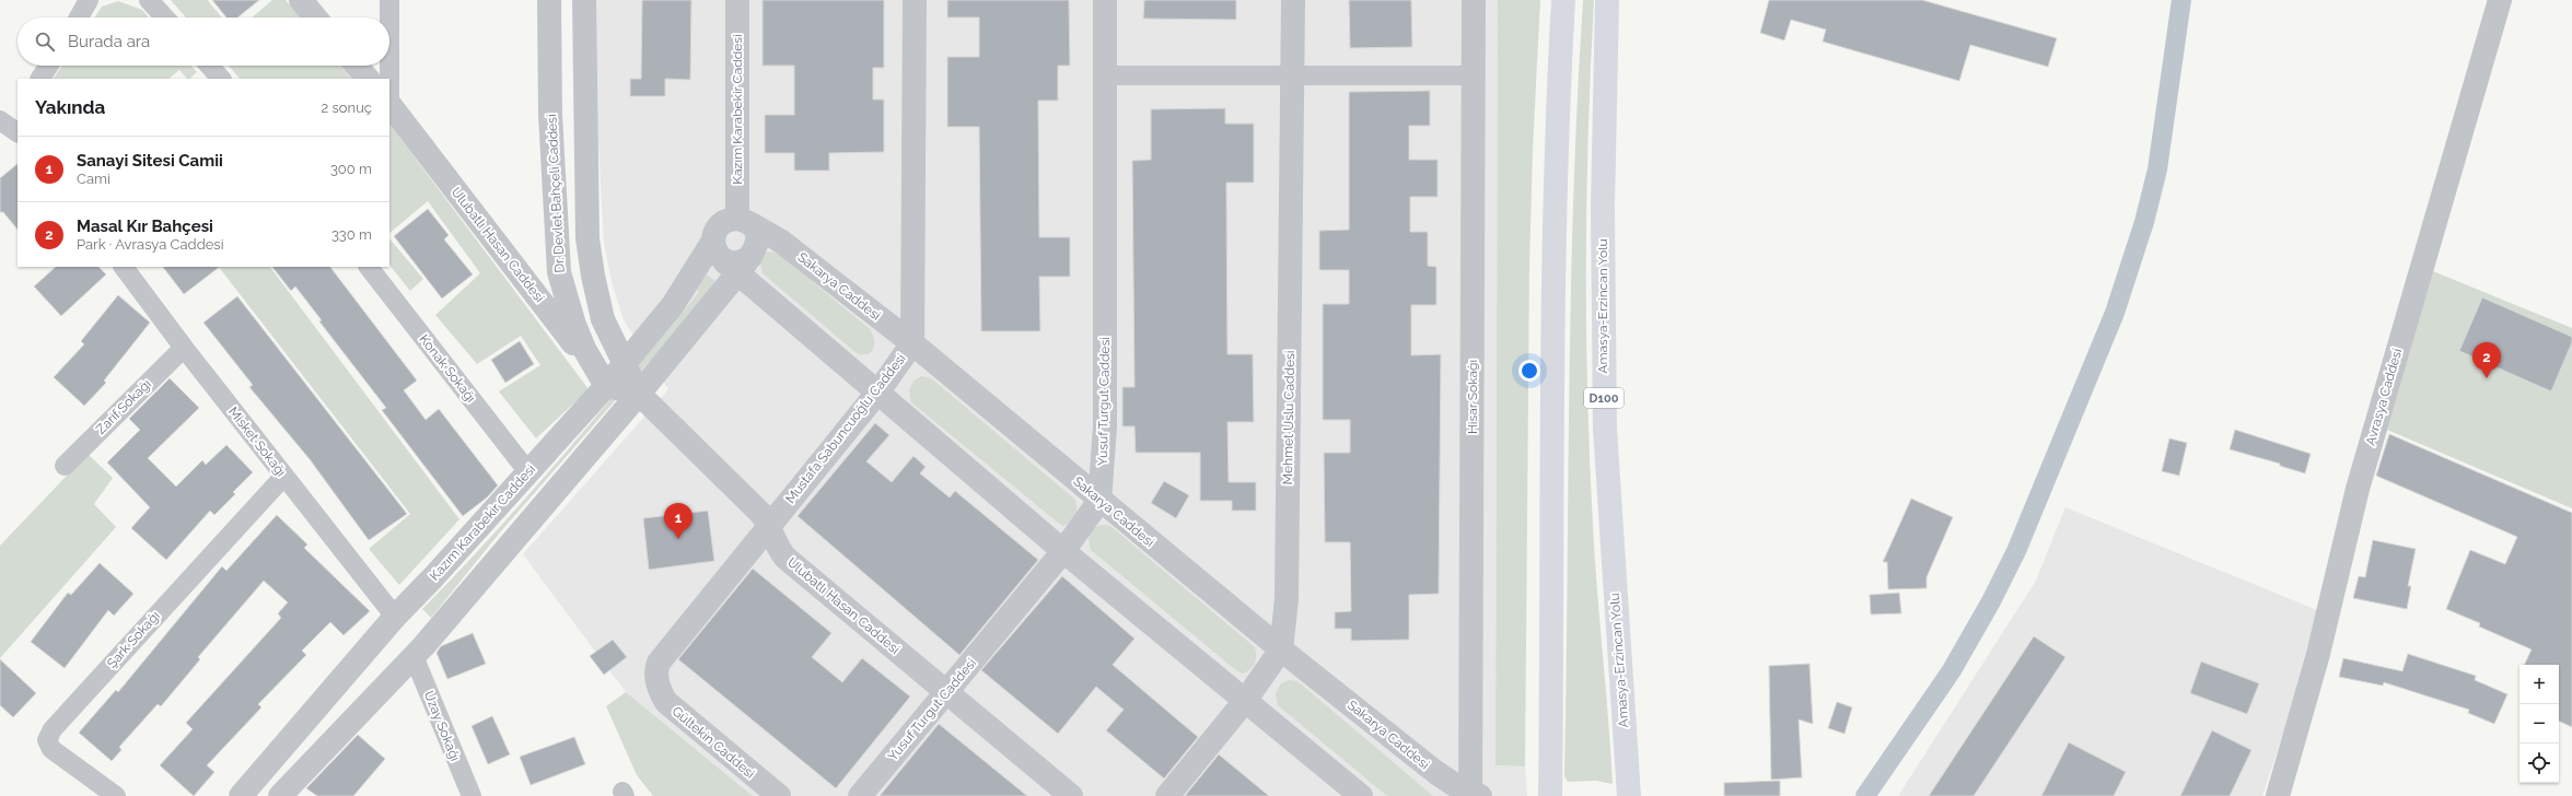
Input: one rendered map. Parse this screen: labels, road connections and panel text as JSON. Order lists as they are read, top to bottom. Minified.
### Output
{"streets":{"highway":["Amasya-Erzincan Yolu","D100"],"street":["Kazım Karabekir Caddesi","Dr. Devlet Bahçeli Caddesi","Ulubatlı Hasan Caddesi","Sakarya Caddesi","Konak Sokağı","Hisar Sokağı","Avrasya Caddesi","Yusuf Turgut Caddesi","Zarif Sokağı","Mehmet Uslu Caddesi","Mustafa Sabuncuoğlu Caddesi","Misket Sokağı","Şark Sokağı","Uzay Sokağı","Gültekin Caddesi"]},"crossings":[["Kazım Karabekir Caddesi","Dr. Devlet Bahçeli Caddesi"],["Kazım Karabekir Caddesi","Ulubatlı Hasan Caddesi"],["Kazım Karabekir Caddesi","Sakarya Caddesi"],["Kazım Karabekir Caddesi","Konak Sokağı"],["Kazım Karabekir Caddesi","Misket Sokağı"],["Kazım Karabekir Caddesi","Uzay Sokağı"],["Dr. Devlet Bahçeli Caddesi","Ulubatlı Hasan Caddesi"],["Ulubatlı Hasan Caddesi","Yusuf Turgut Caddesi"],["Ulubatlı Hasan Caddesi","Mustafa Sabuncuoğlu Caddesi"],["Sakarya Caddesi","Hisar Sokağı"],["Sakarya Caddesi","Yusuf Turgut Caddesi"],["Sakarya Caddesi","Mehmet Uslu Caddesi"],["Sakarya Caddesi","Mustafa Sabuncuoğlu Caddesi"],["Zarif Sokağı","Misket Sokağı"],["Mustafa Sabuncuoğlu Caddesi","Gültekin Caddesi"],["Misket Sokağı","Şark Sokağı"]],"page":{"search":"Burada ara","heading":["Yakında","2 sonuç"],"list":[{"mark":"1","name":"Sanayi Sitesi Camii","note":"Cami","value":"300 m"},{"mark":"2","name":"Masal Kır Bahçesi","note":"Park · Avrasya Caddesi","value":"330 m"}],"pins":["2","1"],"map_buttons":["+","−"]}}
